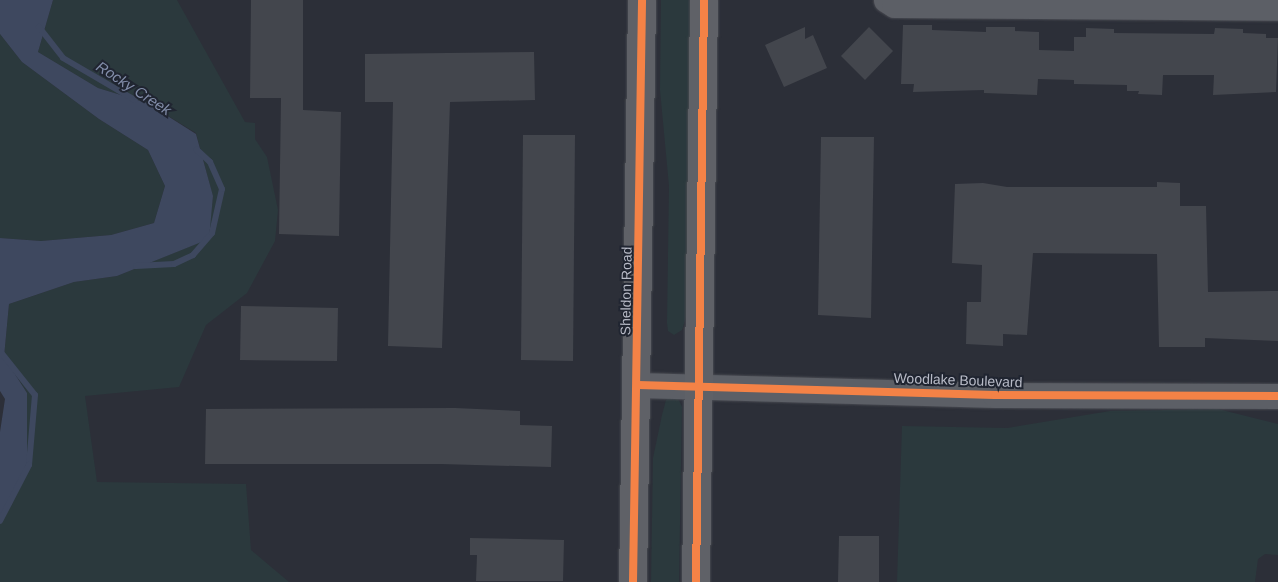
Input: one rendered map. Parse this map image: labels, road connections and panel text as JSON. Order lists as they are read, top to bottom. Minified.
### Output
{"streets":{"main road":["Sheldon Road"],"street":["Woodlake Boulevard"]},"crossings":[["Sheldon Road","Woodlake Boulevard"]],"water":["Rocky Creek"]}
